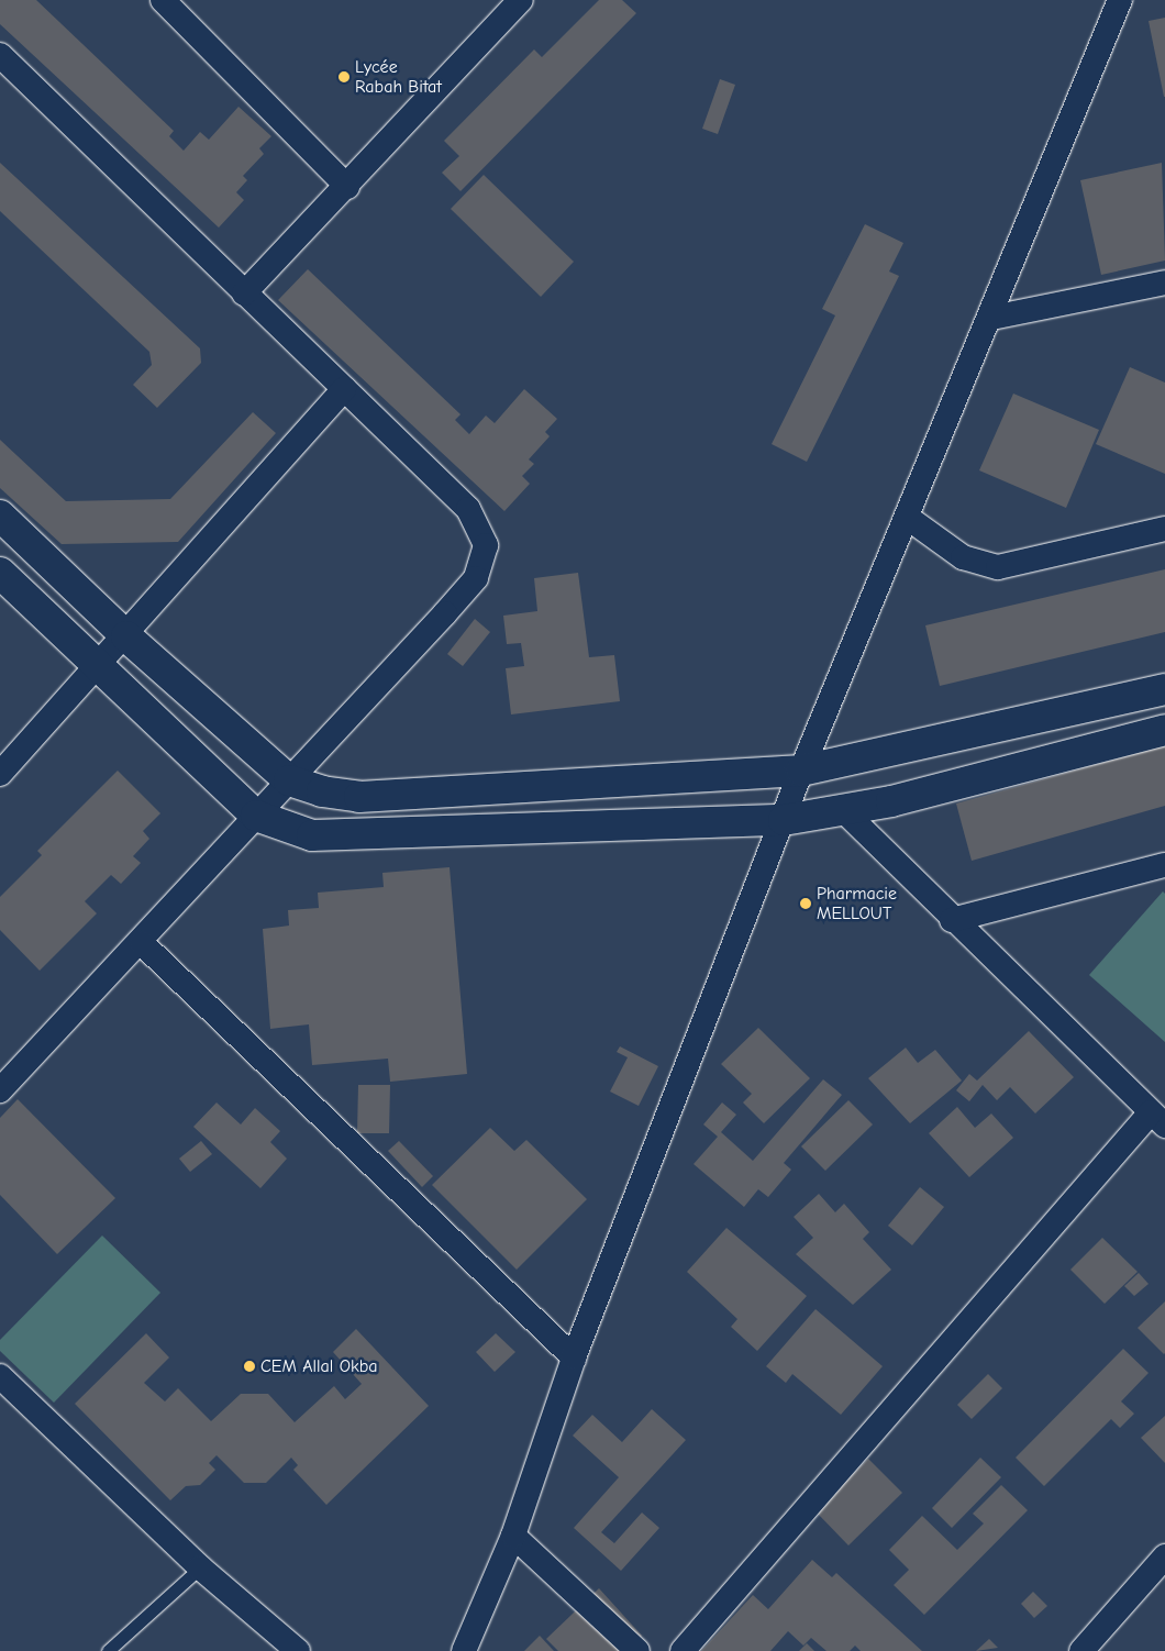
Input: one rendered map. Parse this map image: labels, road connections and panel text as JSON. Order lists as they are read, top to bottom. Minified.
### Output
{"places":["Lycée Rabah Bitat","Pharmacie MELLOUT","CEM Allal Okba"]}
